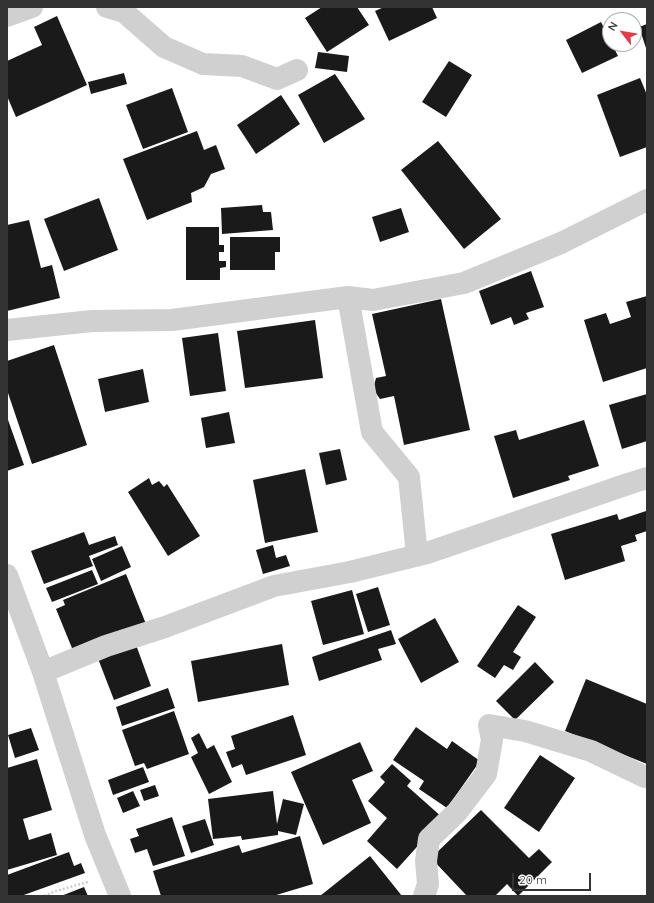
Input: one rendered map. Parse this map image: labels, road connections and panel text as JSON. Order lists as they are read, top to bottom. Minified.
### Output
{"scale_bar":"20 m","north":"top left"}
